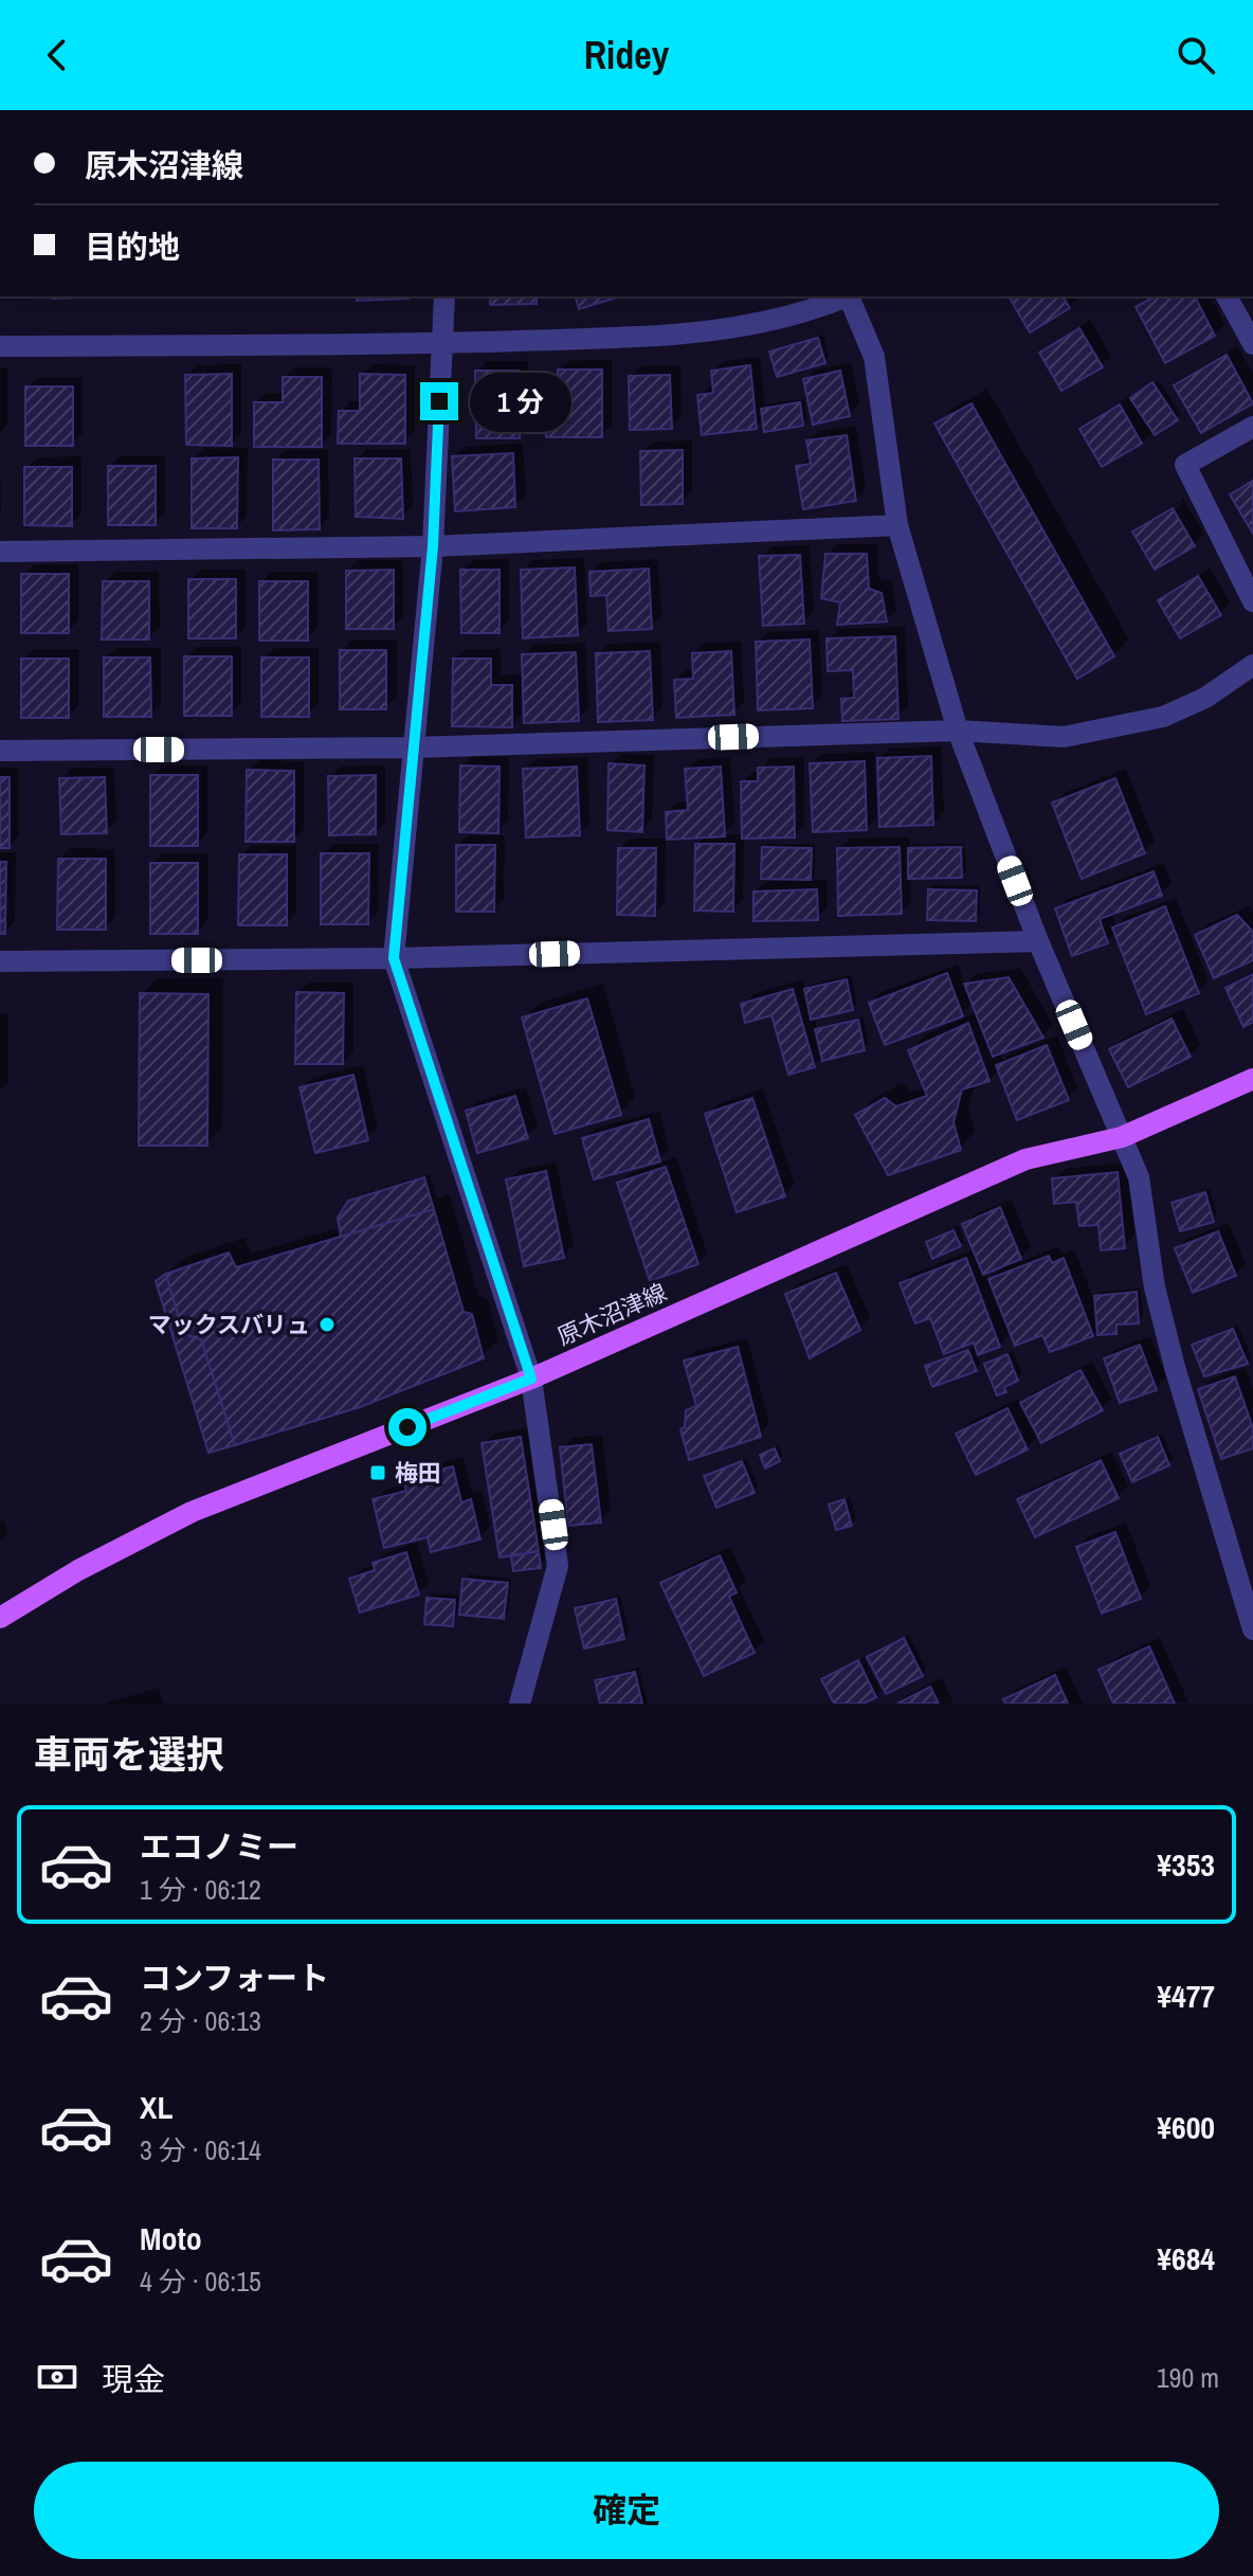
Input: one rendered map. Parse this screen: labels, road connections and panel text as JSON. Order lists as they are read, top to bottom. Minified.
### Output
{"streets":{"main road":["原木沼津線"]},"places":{"other":["マックスバリュ"],"transit":["梅田"]},"page":{"header":"Ridey","banner":["原木沼津線","目的地"],"bubble":"1 分","heading":"車両を選択","list":[{"name":"エコノミー","note":"1 分 · 06:12","value":"¥353"},{"name":"コンフォート","note":"2 分 · 06:13","value":"¥477"},{"name":"XL","note":"3 分 · 06:14","value":"¥600"},{"name":"Moto","note":"4 分 · 06:15","value":"¥684"}],"pay":["現金","190 m"],"buttons":"確定"}}
